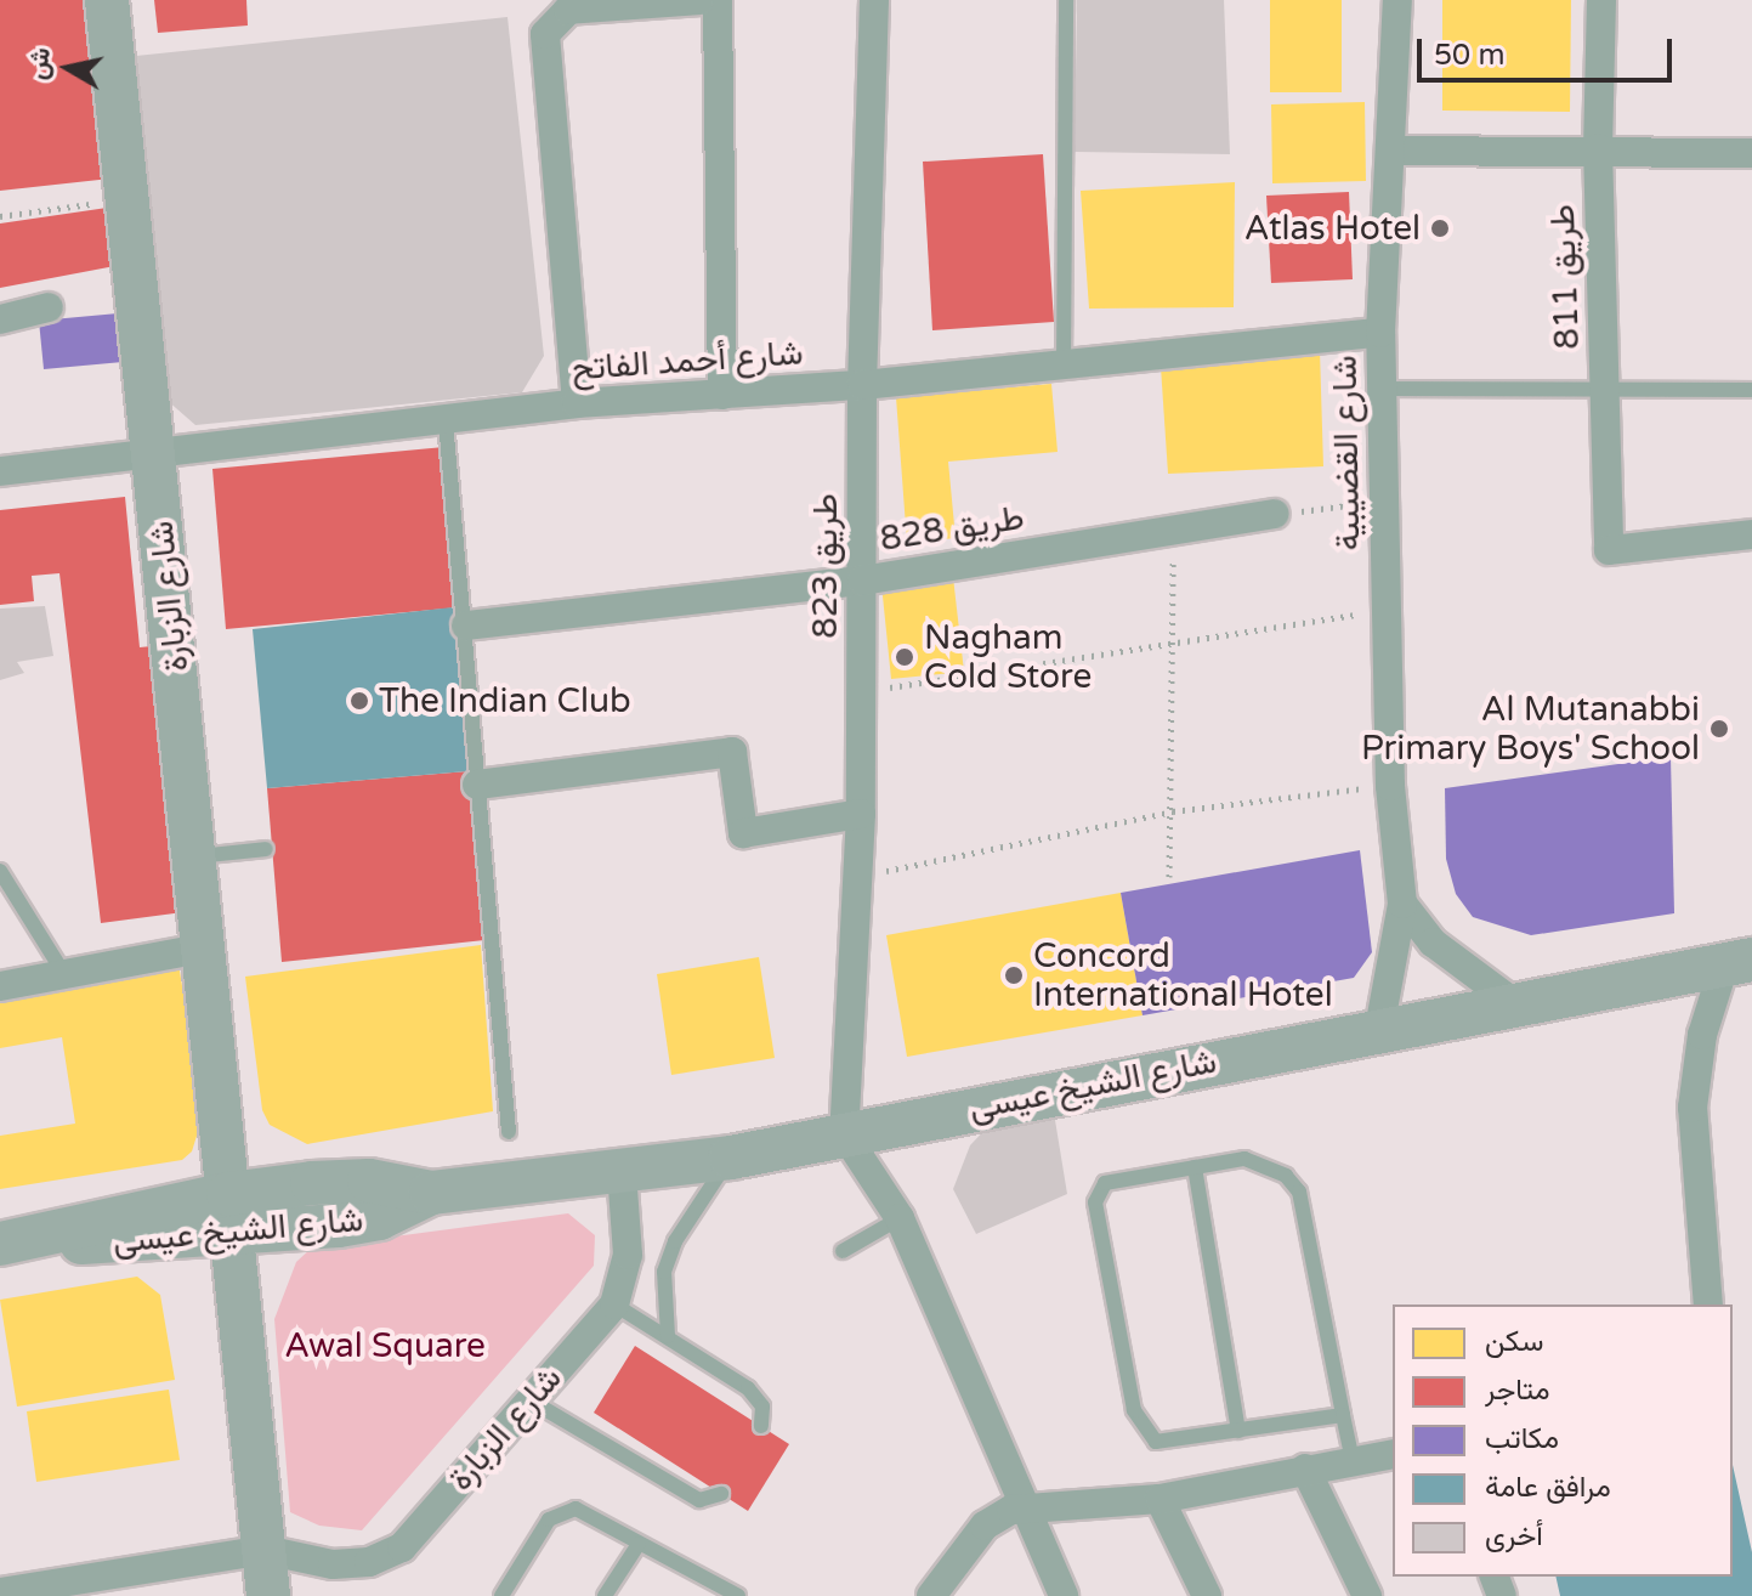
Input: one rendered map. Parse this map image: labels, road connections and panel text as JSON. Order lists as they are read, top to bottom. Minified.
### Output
{"streets":{"street":["طريق 811","شارع أحمد الفاتح","شارع القضيبية","طريق 828","طريق 823","شارع الزبارة","شارع الشيخ عيسى"]},"crossings":[["شارع أحمد الفاتح","شارع القضيبية"],["شارع أحمد الفاتح","طريق 823"],["شارع أحمد الفاتح","شارع الزبارة"],["شارع القضيبية","شارع الشيخ عيسى"],["طريق 828","طريق 823"],["طريق 823","شارع الشيخ عيسى"],["شارع الزبارة","شارع الشيخ عيسى"]],"parks":["Awal Square"],"places":["Atlas Hotel","Nagham Cold Store","The Indian Club","Al Mutanabbi Primary Boys' School","Concord International Hotel"],"legend":["سكن","متاجر","مكاتب","مرافق عامة","أخرى"],"scale_bar":"50 m","north":"left"}
